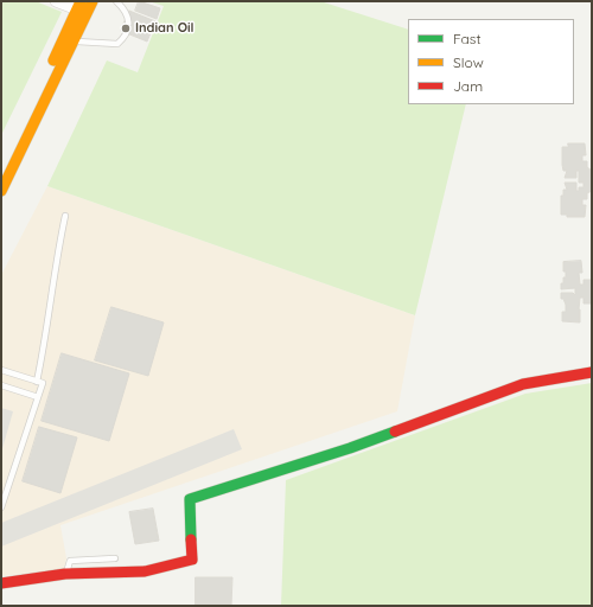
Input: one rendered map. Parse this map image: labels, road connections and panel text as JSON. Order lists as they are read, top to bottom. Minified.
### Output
{"places":["Indian Oil"],"legend":["Fast","Slow","Jam"]}
